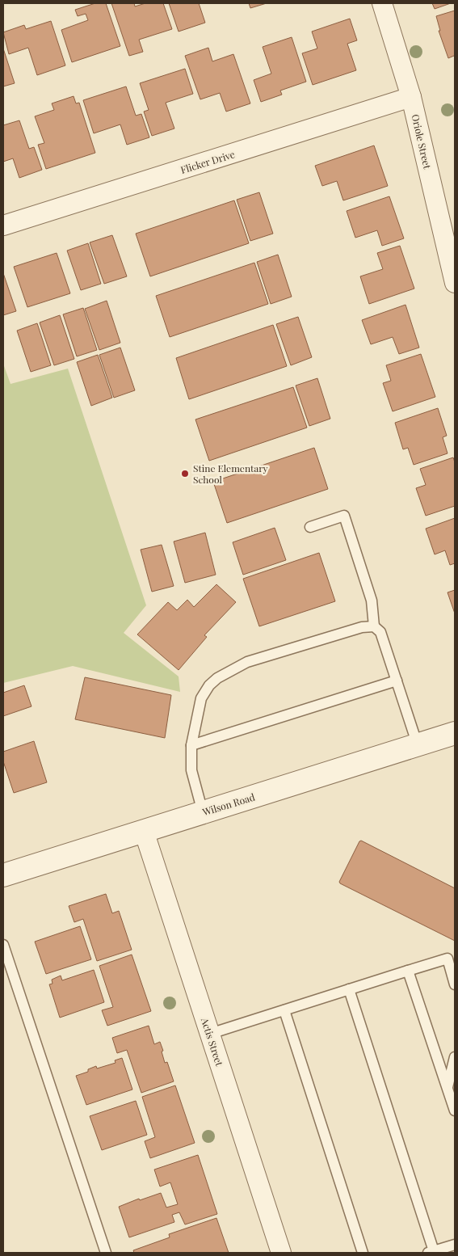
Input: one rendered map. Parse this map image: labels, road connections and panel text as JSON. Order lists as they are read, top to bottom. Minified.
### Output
{"streets":{"street":["Oriole Street","Flicker Drive","Wilson Road","Actis Street"]},"crossings":[["Oriole Street","Flicker Drive"],["Wilson Road","Actis Street"]],"places":["Stine Elementary School"]}
